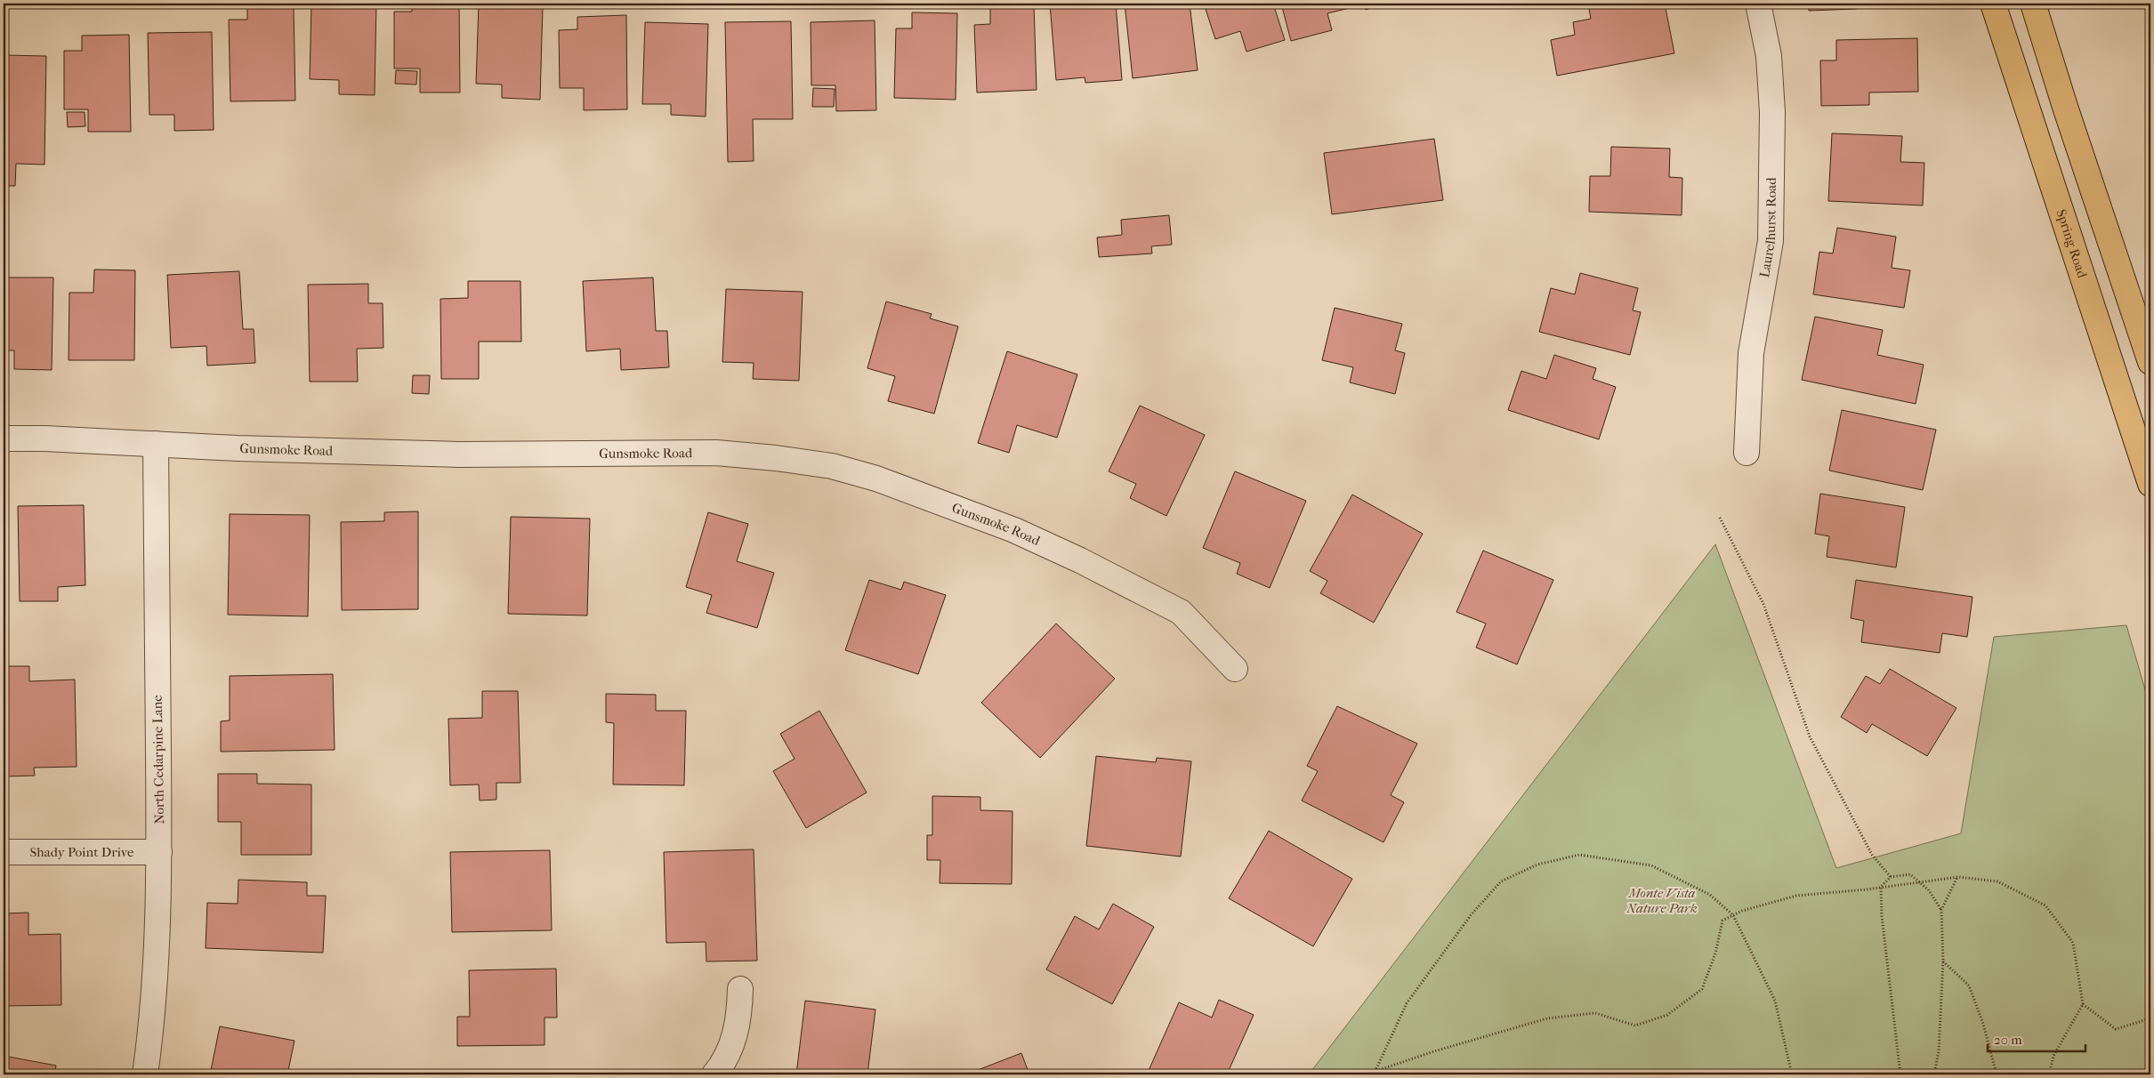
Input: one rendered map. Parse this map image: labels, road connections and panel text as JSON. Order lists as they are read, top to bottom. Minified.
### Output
{"streets":{"main road":["Spring Road"],"street":["Laurelhurst Road","Gunsmoke Road","North Cedarpine Lane","Shady Point Drive"]},"crossings":[["Gunsmoke Road","North Cedarpine Lane"],["North Cedarpine Lane","Shady Point Drive"]],"parks":["Monte Vista Nature Park"],"scale_bar":"20 m"}
